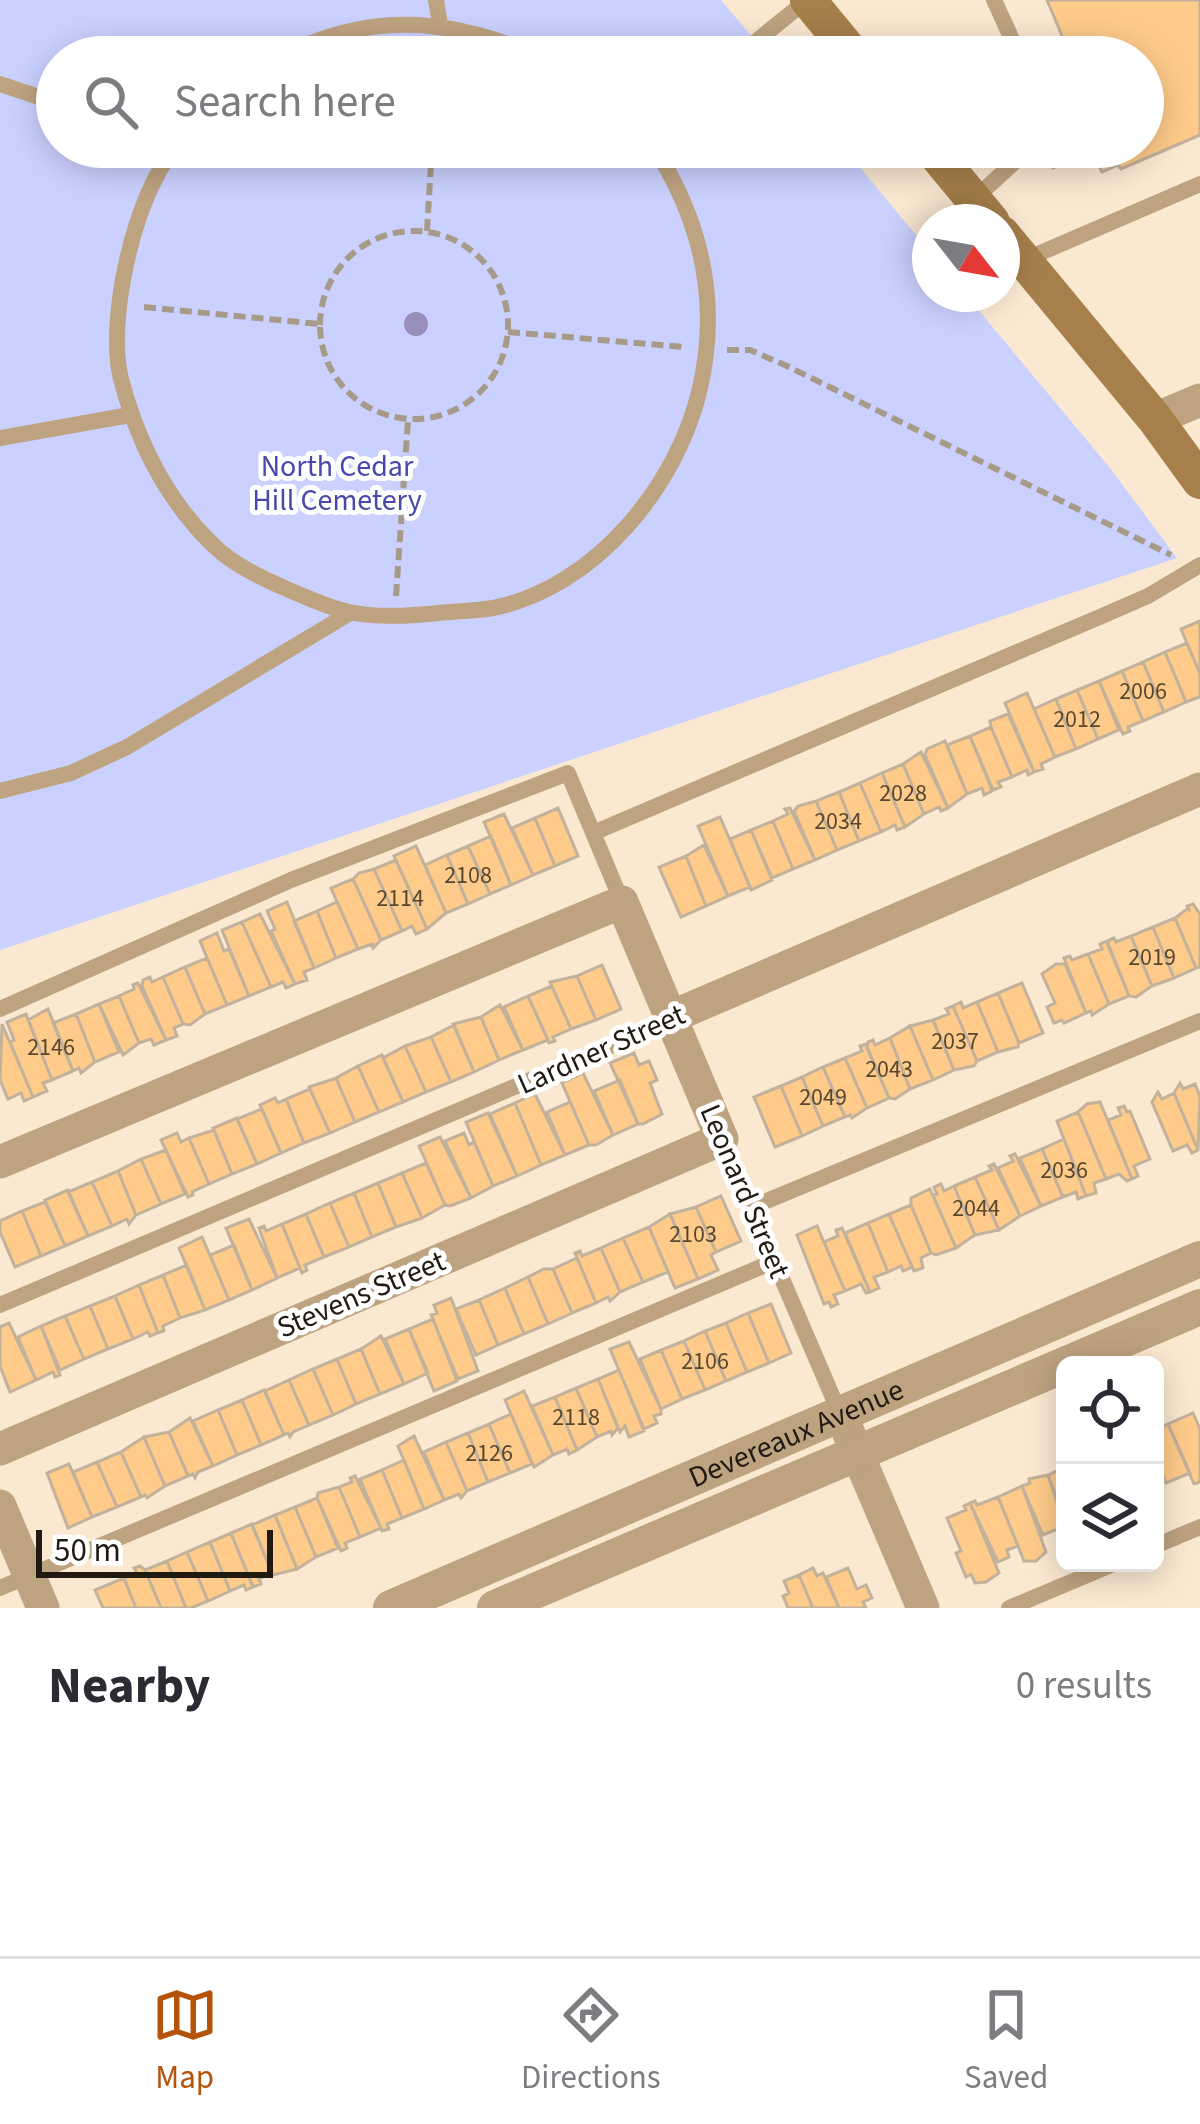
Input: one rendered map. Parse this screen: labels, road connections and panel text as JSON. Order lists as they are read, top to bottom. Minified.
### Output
{"streets":{"street":["Lardner Street","Leonard Street","Stevens Street","Devereaux Avenue"]},"crossings":[["Lardner Street","Leonard Street"],["Leonard Street","Stevens Street"],["Leonard Street","Devereaux Avenue"]],"parks":["North Cedar Hill Cemetery"],"house_numbers":["2006","2012","2028","2034","2108","2114","2019","2037","2146","2043","2049","2036","2044","2103","2106","2118","2126"],"scale_bar":"50 m","north":"bottom right","page":{"search":"Search here","scale":"50 m","heading":["Nearby","0 results"],"nav":["Map","Directions","Saved"]}}
